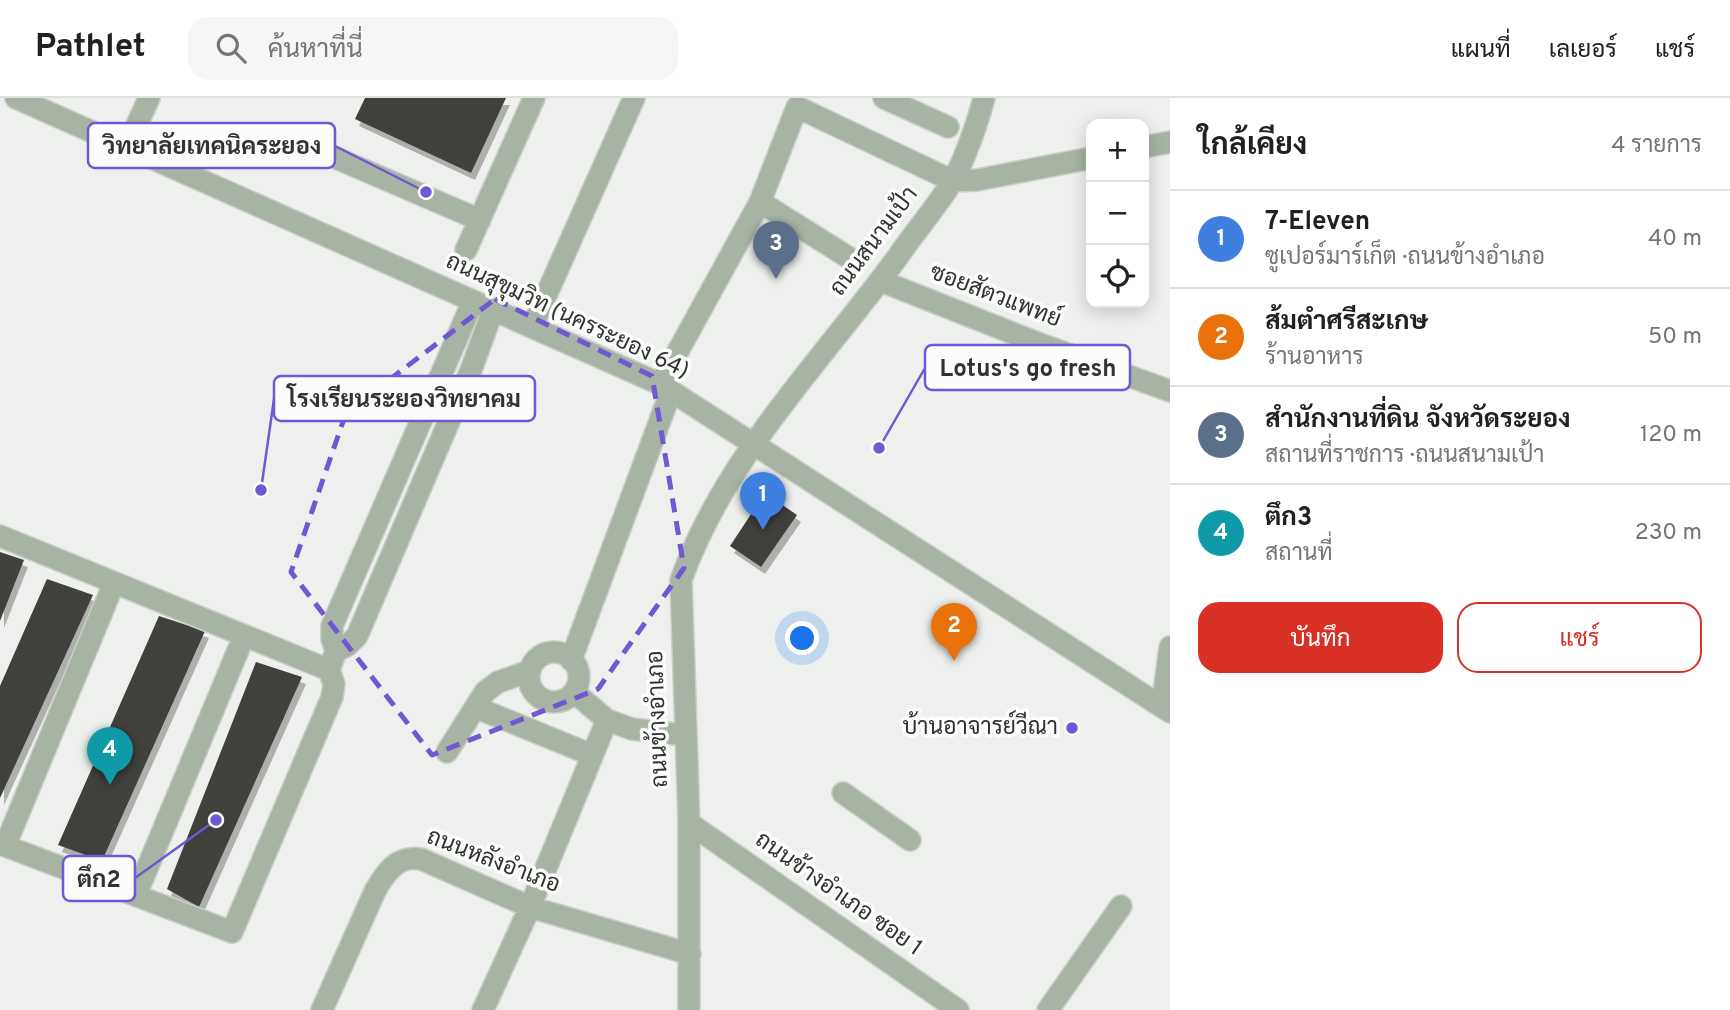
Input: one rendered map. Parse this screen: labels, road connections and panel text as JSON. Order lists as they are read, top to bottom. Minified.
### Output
{"streets":{"street":["ถนนสนามเป้า","ซอยสัตวแพทย์","ถนนสุขุมวิท (นครระยอง 64)","ถนนข้างอำเภอ","ถนนหลังอำเภอ","ถนนข้างอำเภอ ซอย 1"]},"crossings":[["ถนนสนามเป้า","ซอยสัตวแพทย์"],["ถนนสนามเป้า","ถนนสุขุมวิท (นครระยอง 64)"],["ถนนสนามเป้า","ถนนข้างอำเภอ"],["ถนนสุขุมวิท (นครระยอง 64)","ถนนข้างอำเภอ"],["ถนนข้างอำเภอ","ถนนหลังอำเภอ"],["ถนนข้างอำเภอ","ถนนข้างอำเภอ ซอย 1"]],"places":["วิทยาลัยเทคนิคระยอง","Lotus's go fresh","โรงเรียนระยองวิทยาคม","บ้านอาจารย์วีณา","ตึก2"],"page":{"header":"Pathlet","search":"ค้นหาที่นี่","nav":["แผนที่","เลเยอร์","แชร์"],"heading":["ใกล้เคียง","4 รายการ"],"map_buttons":["+","−"],"list":[{"mark":"1","name":"7-Eleven","note":"ซูเปอร์มาร์เก็ต · ถนนข้างอำเภอ","value":"40 m"},{"mark":"2","name":"ส้มตำศรีสะเกษ","note":"ร้านอาหาร","value":"50 m"},{"mark":"3","name":"สำนักงานที่ดิน จังหวัดระยอง","note":"สถานที่ราชการ · ถนนสนามเป้า","value":"120 m"},{"mark":"4","name":"ตึก3","note":"สถานที่","value":"230 m"}],"pins":["3","1","2","4"],"buttons":["บันทึก","แชร์"]}}
